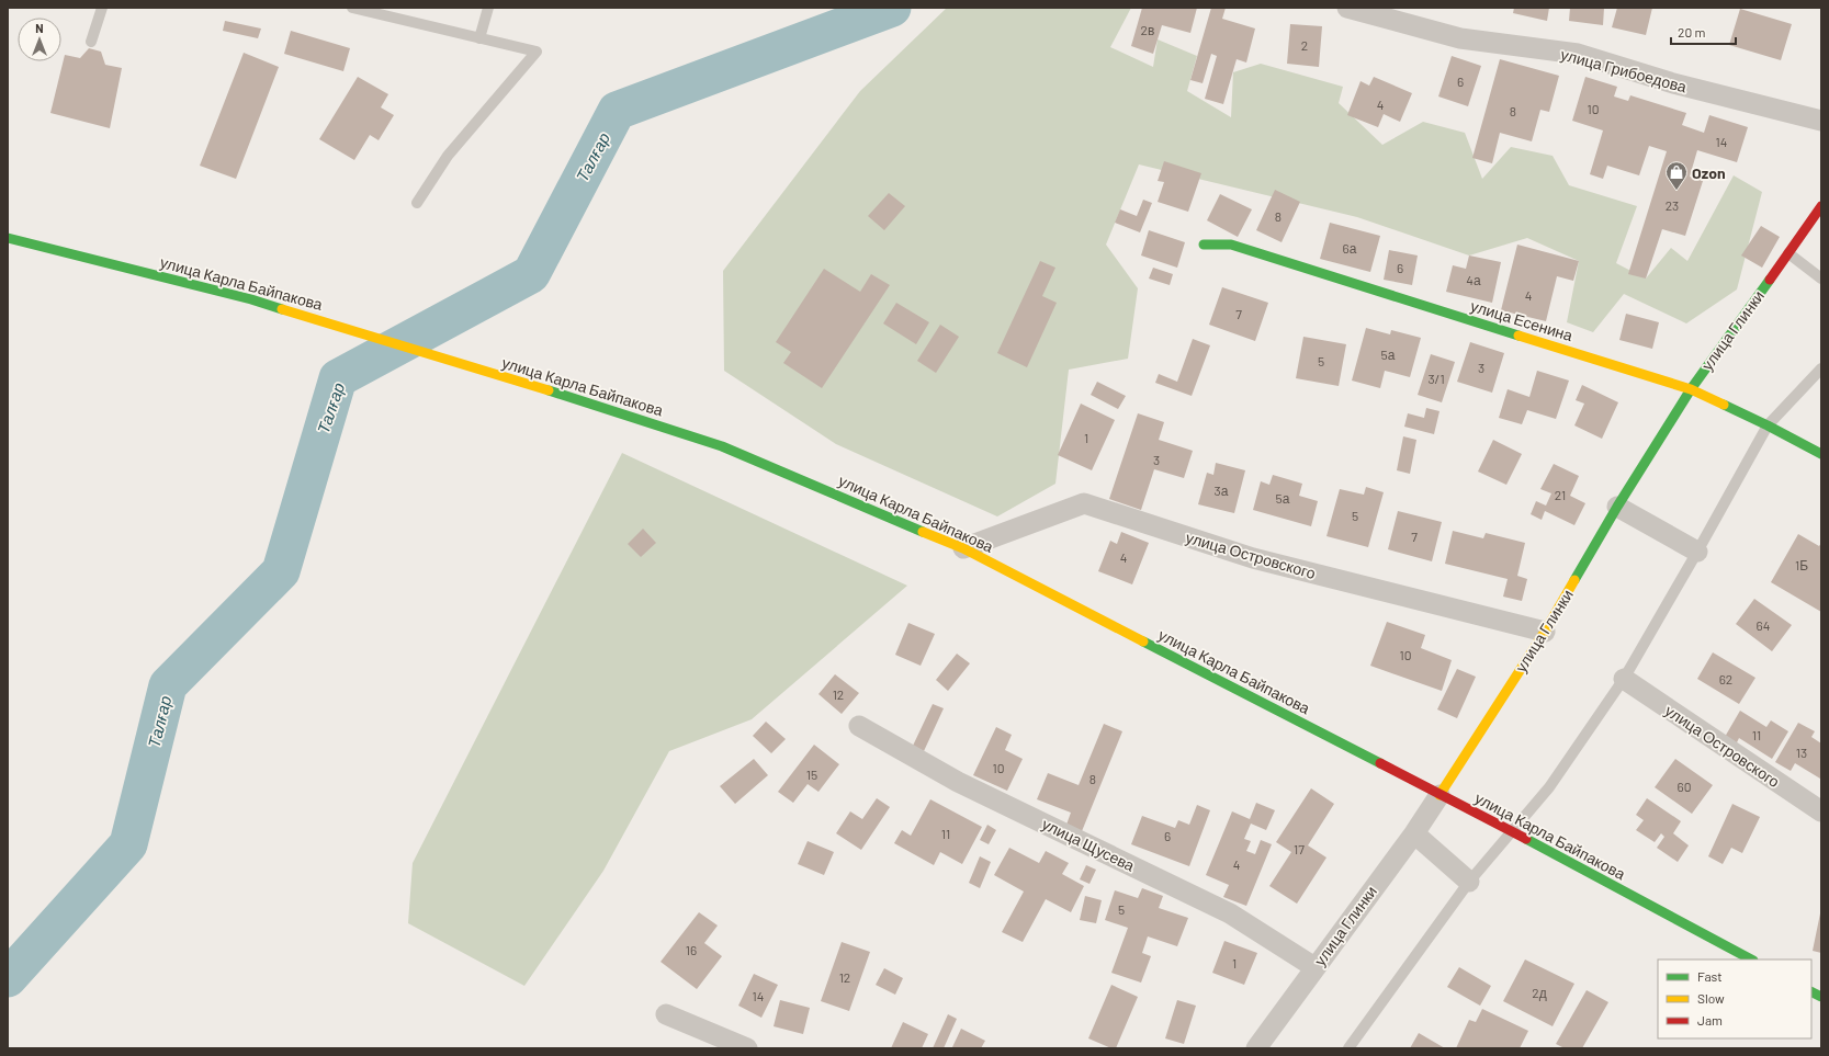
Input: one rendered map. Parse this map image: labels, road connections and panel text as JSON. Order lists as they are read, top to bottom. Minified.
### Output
{"streets":{"main road":["улица Карла Байпакова","улица Есенина","улица Глинки"],"street":["улица Грибоедова","улица Островского","улица Щусева"]},"crossings":[["улица Карла Байпакова","улица Глинки"],["улица Карла Байпакова","улица Островского"],["улица Есенина","улица Глинки"],["улица Глинки","улица Островского"],["улица Глинки","улица Щусева"]],"water":["Талғар"],"places":{"shop":["Ozon"]},"house_numbers":["2в","2","6","4","10","8","14","23","8","6а","6","4а","4","7","5а","5","3","3/1","1","3","3а","21","5а","5","7","4","1Б","64","10","62","12","11","13","10","15","8","60","11","6","17","4","5","16","1","12","2д","14"],"legend":["Fast","Slow","Jam"],"scale_bar":"20 m","north":"top"}
